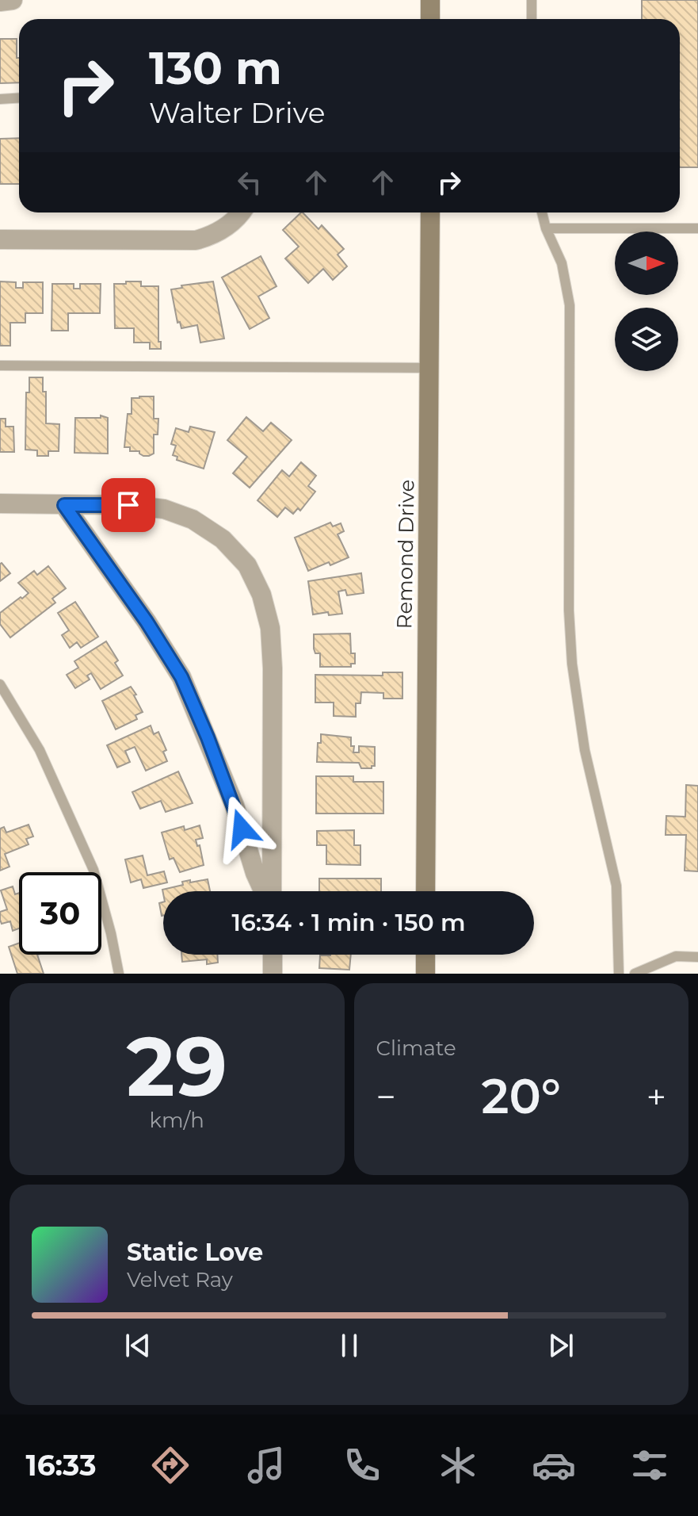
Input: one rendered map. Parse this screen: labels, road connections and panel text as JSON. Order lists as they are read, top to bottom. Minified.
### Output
{"streets":{"street":["Remond Drive"]},"north":"right","page":{"turn":["130 m","Walter Drive"],"limit":"30","trip":"16:34 · 1 min · 150 m","tile":[["29","km/h"],"Climate"],"heat":["−","20°","+"],"song":["Static Love","Velvet Ray"],"tabs":"16:33"}}
